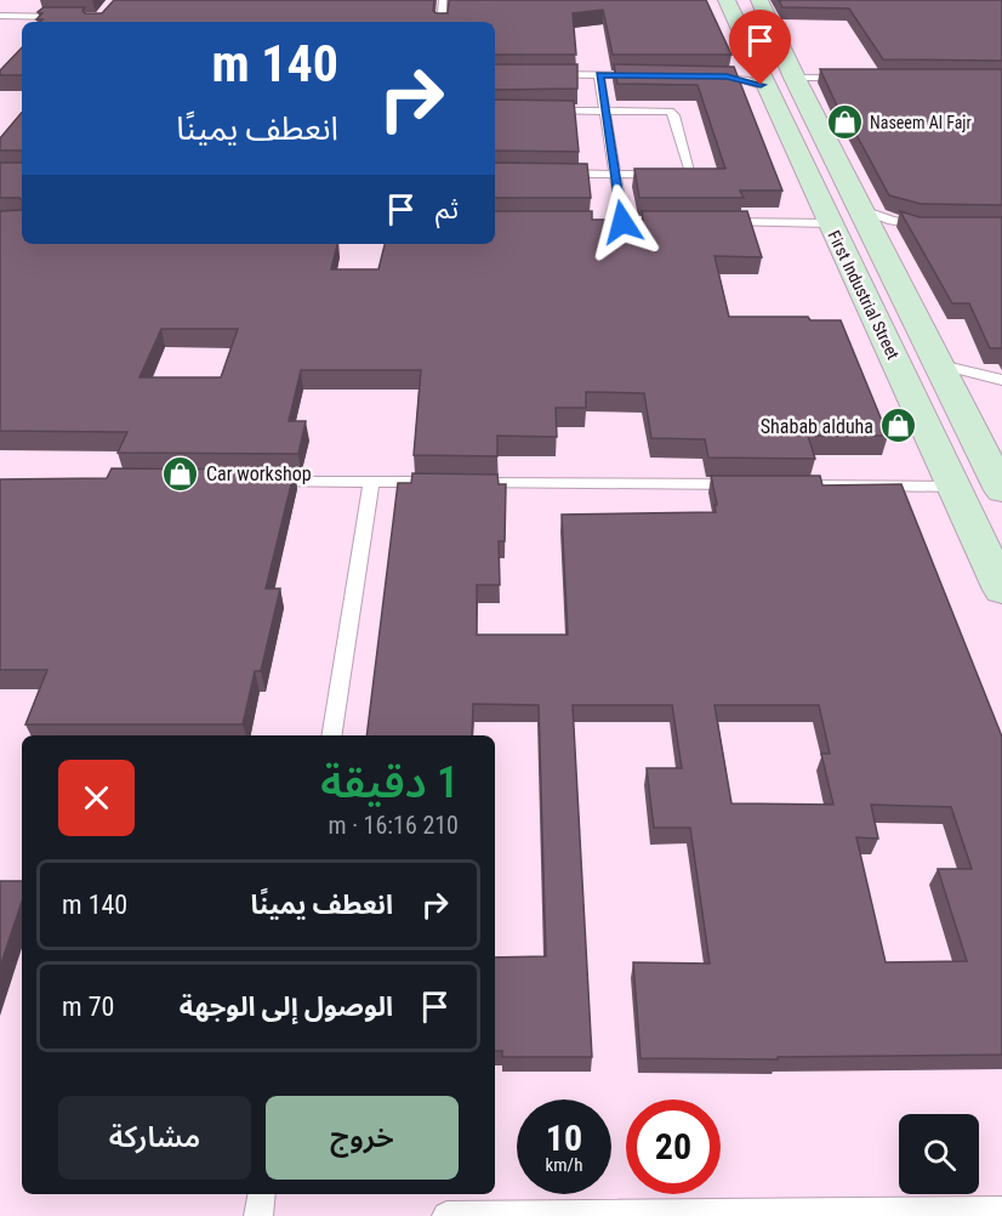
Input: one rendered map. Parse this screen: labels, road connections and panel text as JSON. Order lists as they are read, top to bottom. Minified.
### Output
{"streets":{"main road":["First Industrial Street"]},"places":{"shop":["Naseem Al Fajr","Shabab alduha","Car workshop"]},"page":{"turn":["140 m","انعطف يمينًا"],"then":"ثم","heading":["1 دقيقة","210 m · 16:16"],"list":[{"name":"انعطف يمينًا","value":"140 m"},{"name":"الوصول إلى الوجهة","value":"70 m"}],"buttons":["خروج","مشاركة"],"speed":"10 km/h","limit":"20"}}
